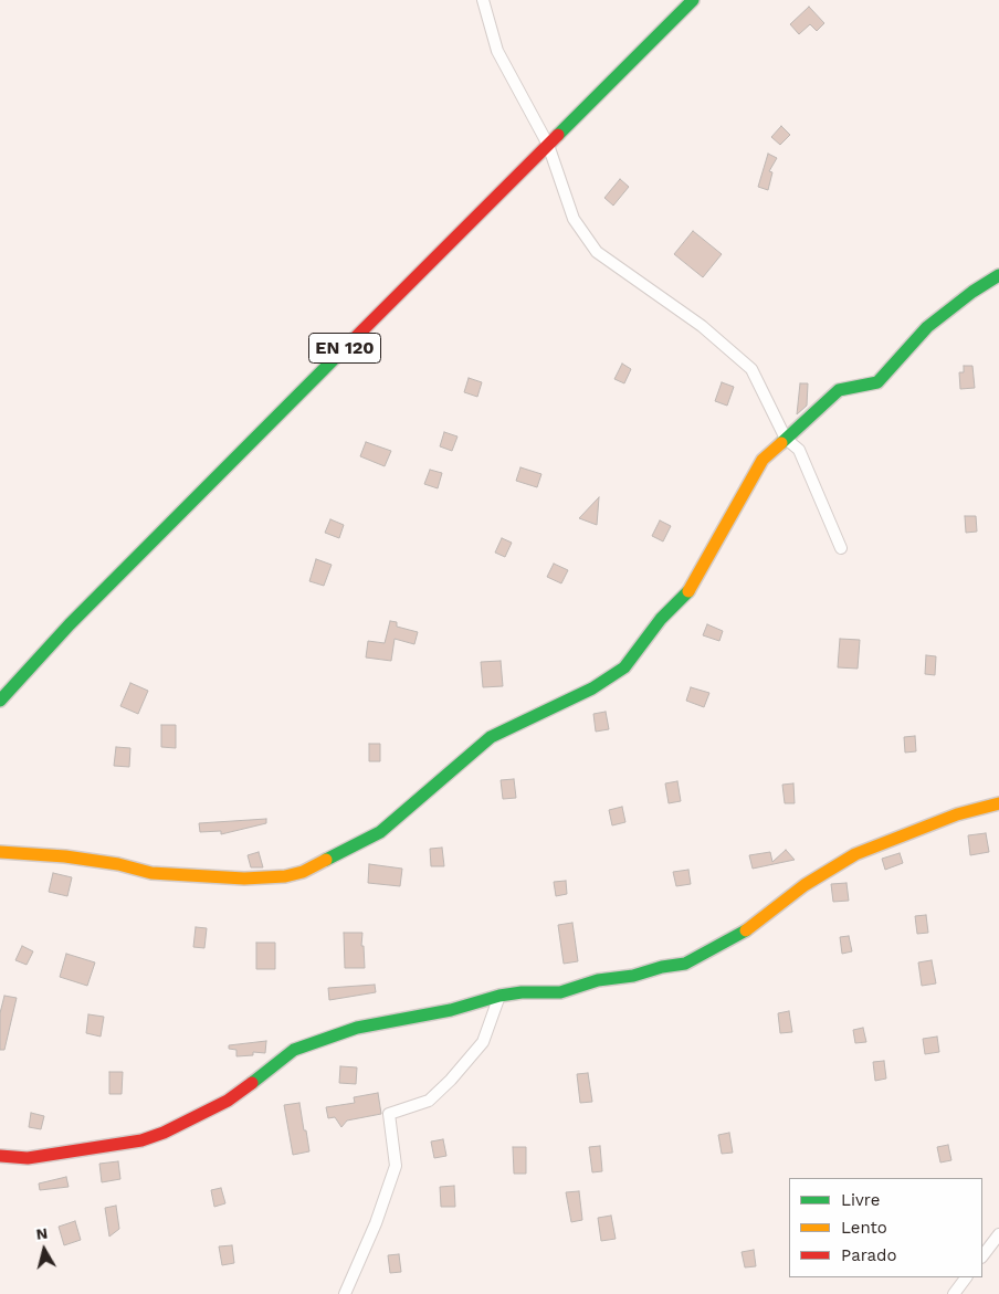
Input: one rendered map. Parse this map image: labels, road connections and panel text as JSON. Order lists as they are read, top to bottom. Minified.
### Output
{"streets":{"street":["EN 120"]},"legend":["Livre","Lento","Parado"],"north":"top"}
